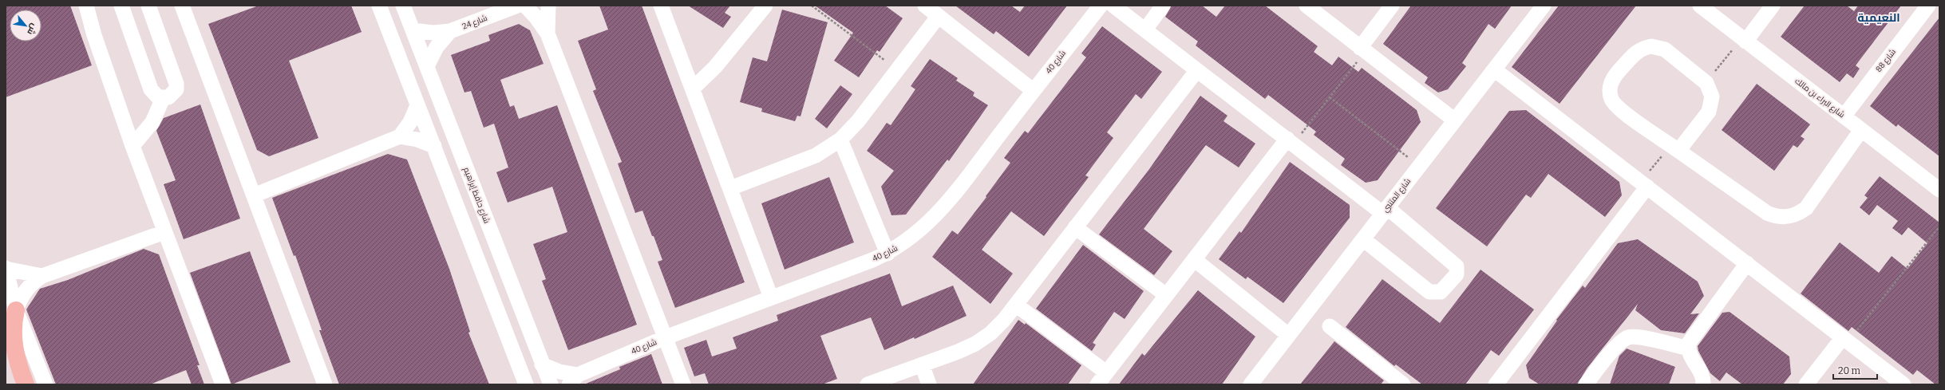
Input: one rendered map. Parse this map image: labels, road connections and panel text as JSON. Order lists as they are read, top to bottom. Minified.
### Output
{"streets":{"street":["شارع 24","شارع 88","شارع 40","شارع البراء بن مالك","شارع حافظ إبراهيم","شارع المتنبي"]},"crossings":[["شارع 24","شارع حافظ إبراهيم"],["شارع 88","شارع البراء بن مالك"],["شارع 40","شارع حافظ إبراهيم"]],"districts":["النعيمية"],"scale_bar":"20 m","north":"bottom right"}
